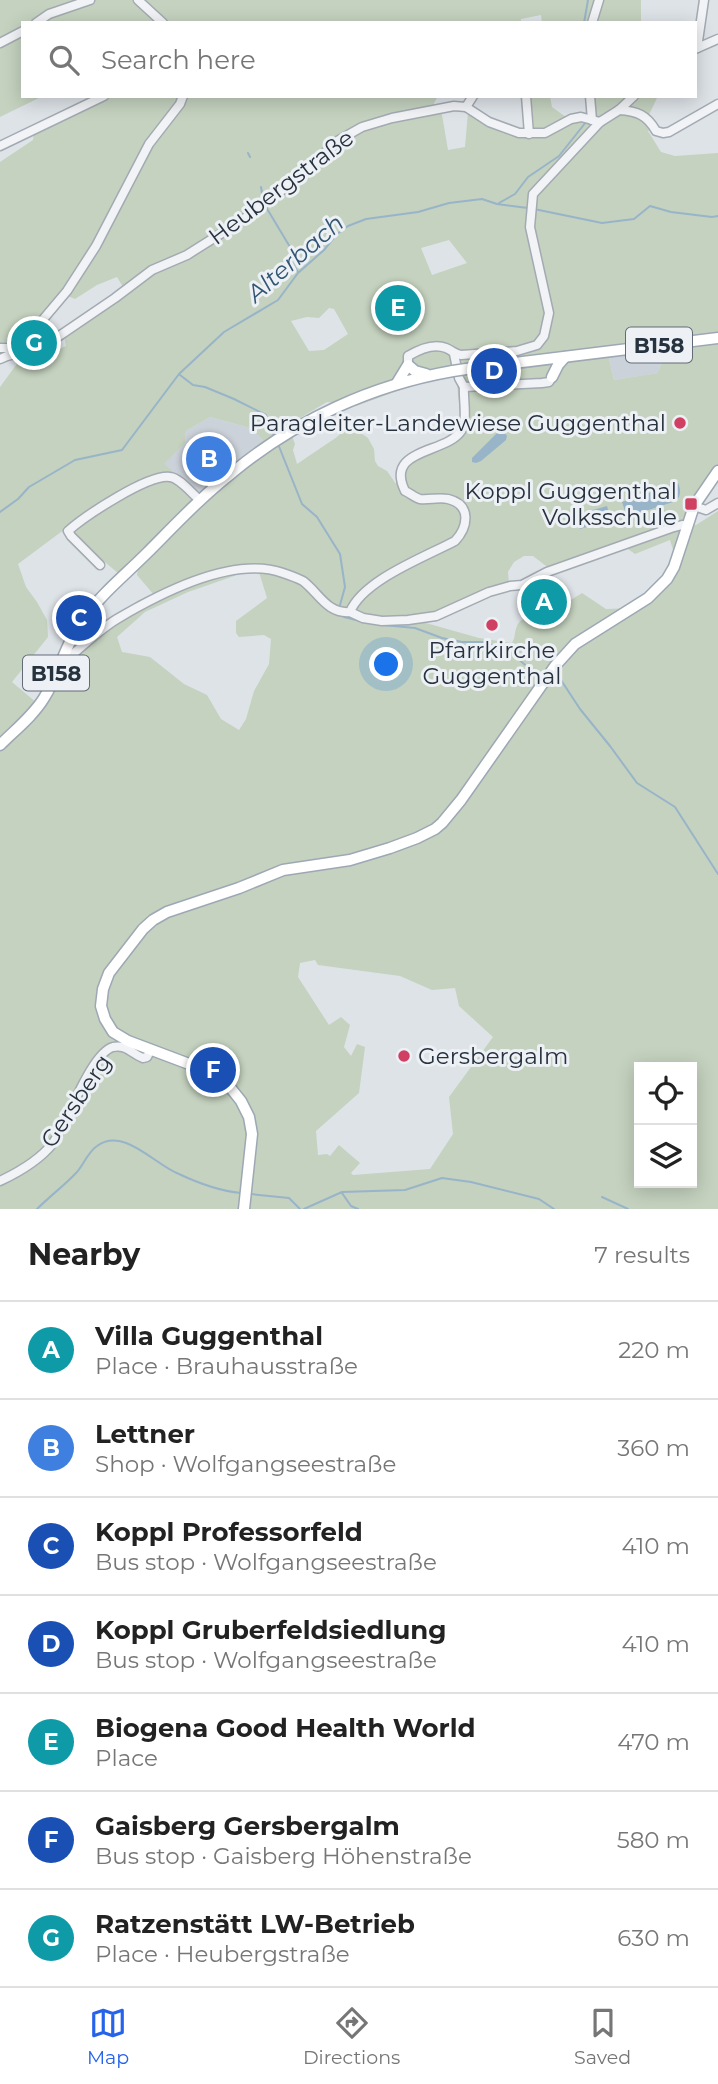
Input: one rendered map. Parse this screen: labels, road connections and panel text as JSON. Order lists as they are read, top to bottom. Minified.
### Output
{"streets":{"main road":["B158"],"street":["Heubergstraße","Gersberg"]},"water":["Alterbach"],"places":{"other":["Paragleiter-Landewiese Guggenthal","Pfarrkirche Guggenthal","Gersbergalm"],"transit":["Koppl Guggenthal Volksschule"]},"page":{"search":"Search here","pins":["E","G","D","B","A","C","F"],"heading":["Nearby","7 results"],"list":[{"mark":"A","name":"Villa Guggenthal","note":"Place · Brauhausstraße","value":"220 m"},{"mark":"B","name":"Lettner","note":"Shop · Wolfgangseestraße","value":"360 m"},{"mark":"C","name":"Koppl Professorfeld","note":"Bus stop · Wolfgangseestraße","value":"410 m"},{"mark":"D","name":"Koppl Gruberfeldsiedlung","note":"Bus stop · Wolfgangseestraße","value":"410 m"},{"mark":"E","name":"Biogena Good Health World","note":"Place","value":"470 m"},{"mark":"F","name":"Gaisberg Gersbergalm","note":"Bus stop · Gaisberg Höhenstraße","value":"580 m"},{"mark":"G","name":"Ratzenstätt LW-Betrieb","note":"Place · Heubergstraße","value":"630 m"}],"nav":["Map","Directions","Saved"]}}
